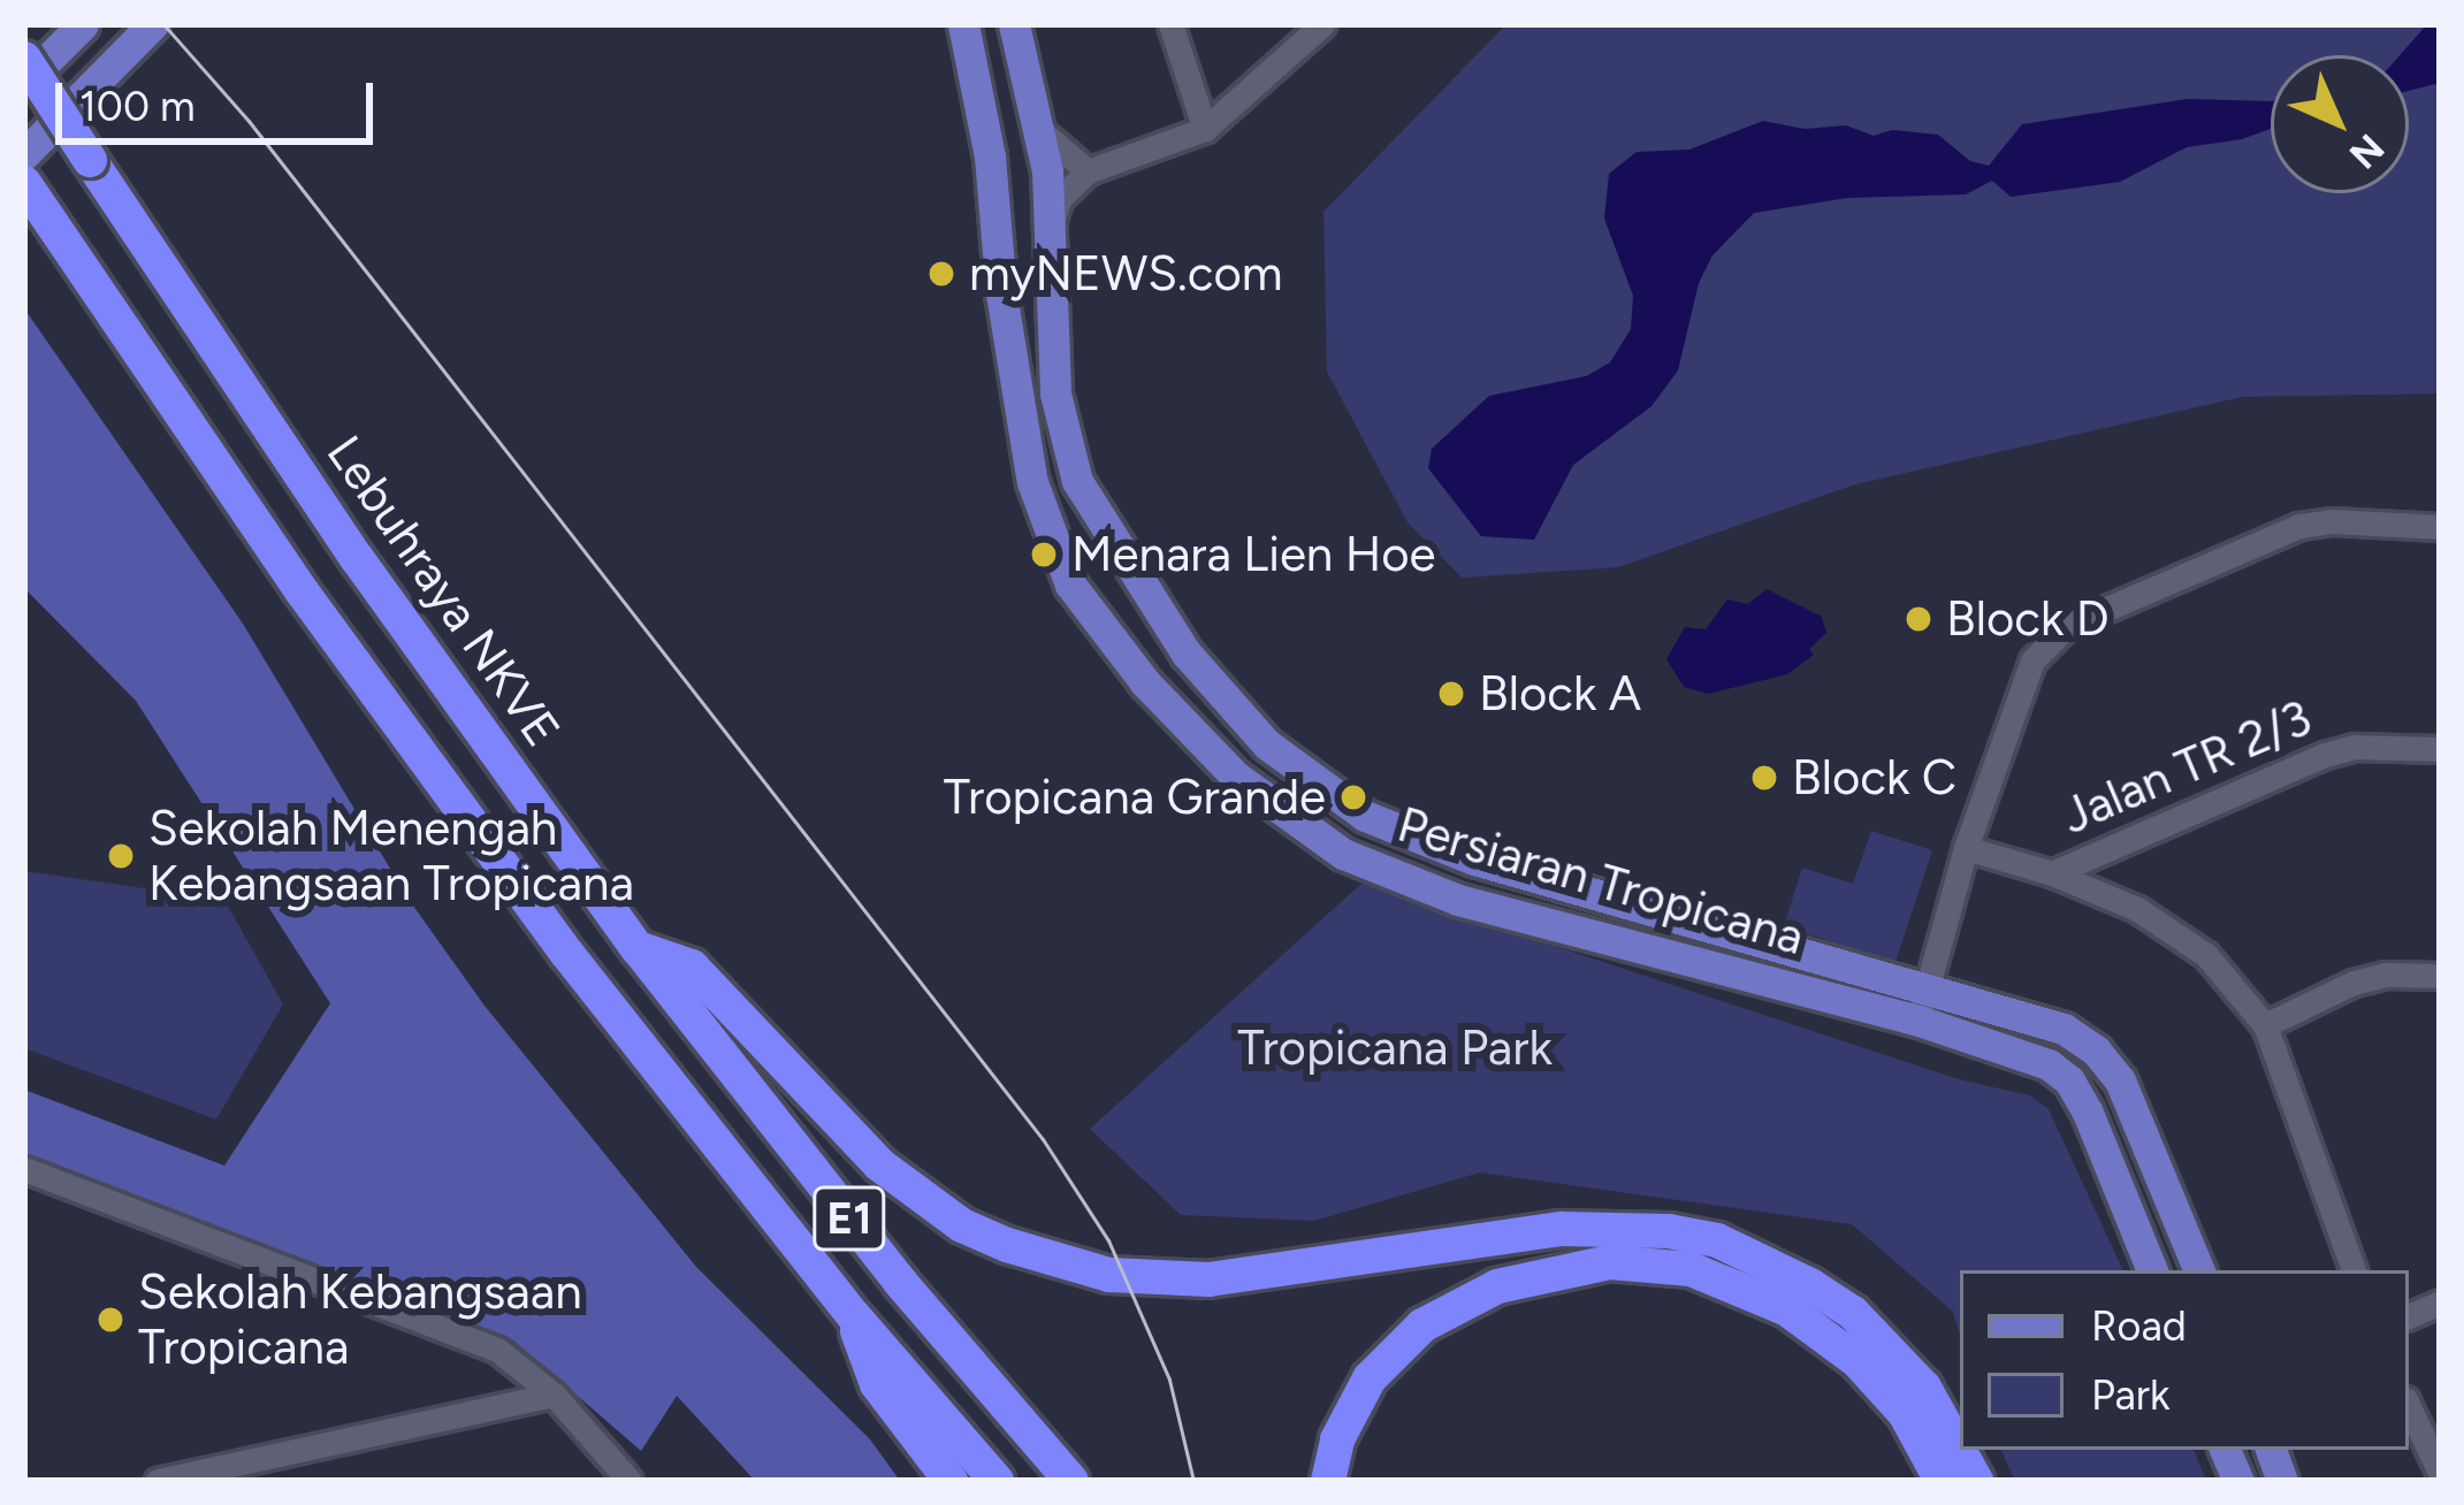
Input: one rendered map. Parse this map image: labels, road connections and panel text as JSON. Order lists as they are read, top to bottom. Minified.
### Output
{"streets":{"highway":["Lebuhraya NKVE","E1"],"main road":["Persiaran Tropicana"],"street":["Jalan TR 2/3"]},"parks":["Tropicana Park"],"places":["myNEWS.com","Menara Lien Hoe","Block D","Block A","Block C","Tropicana Grande","Sekolah Menengah Kebangsaan Tropicana","Sekolah Kebangsaan Tropicana"],"legend":["Road","Park"],"scale_bar":"100 m","north":"bottom right"}
